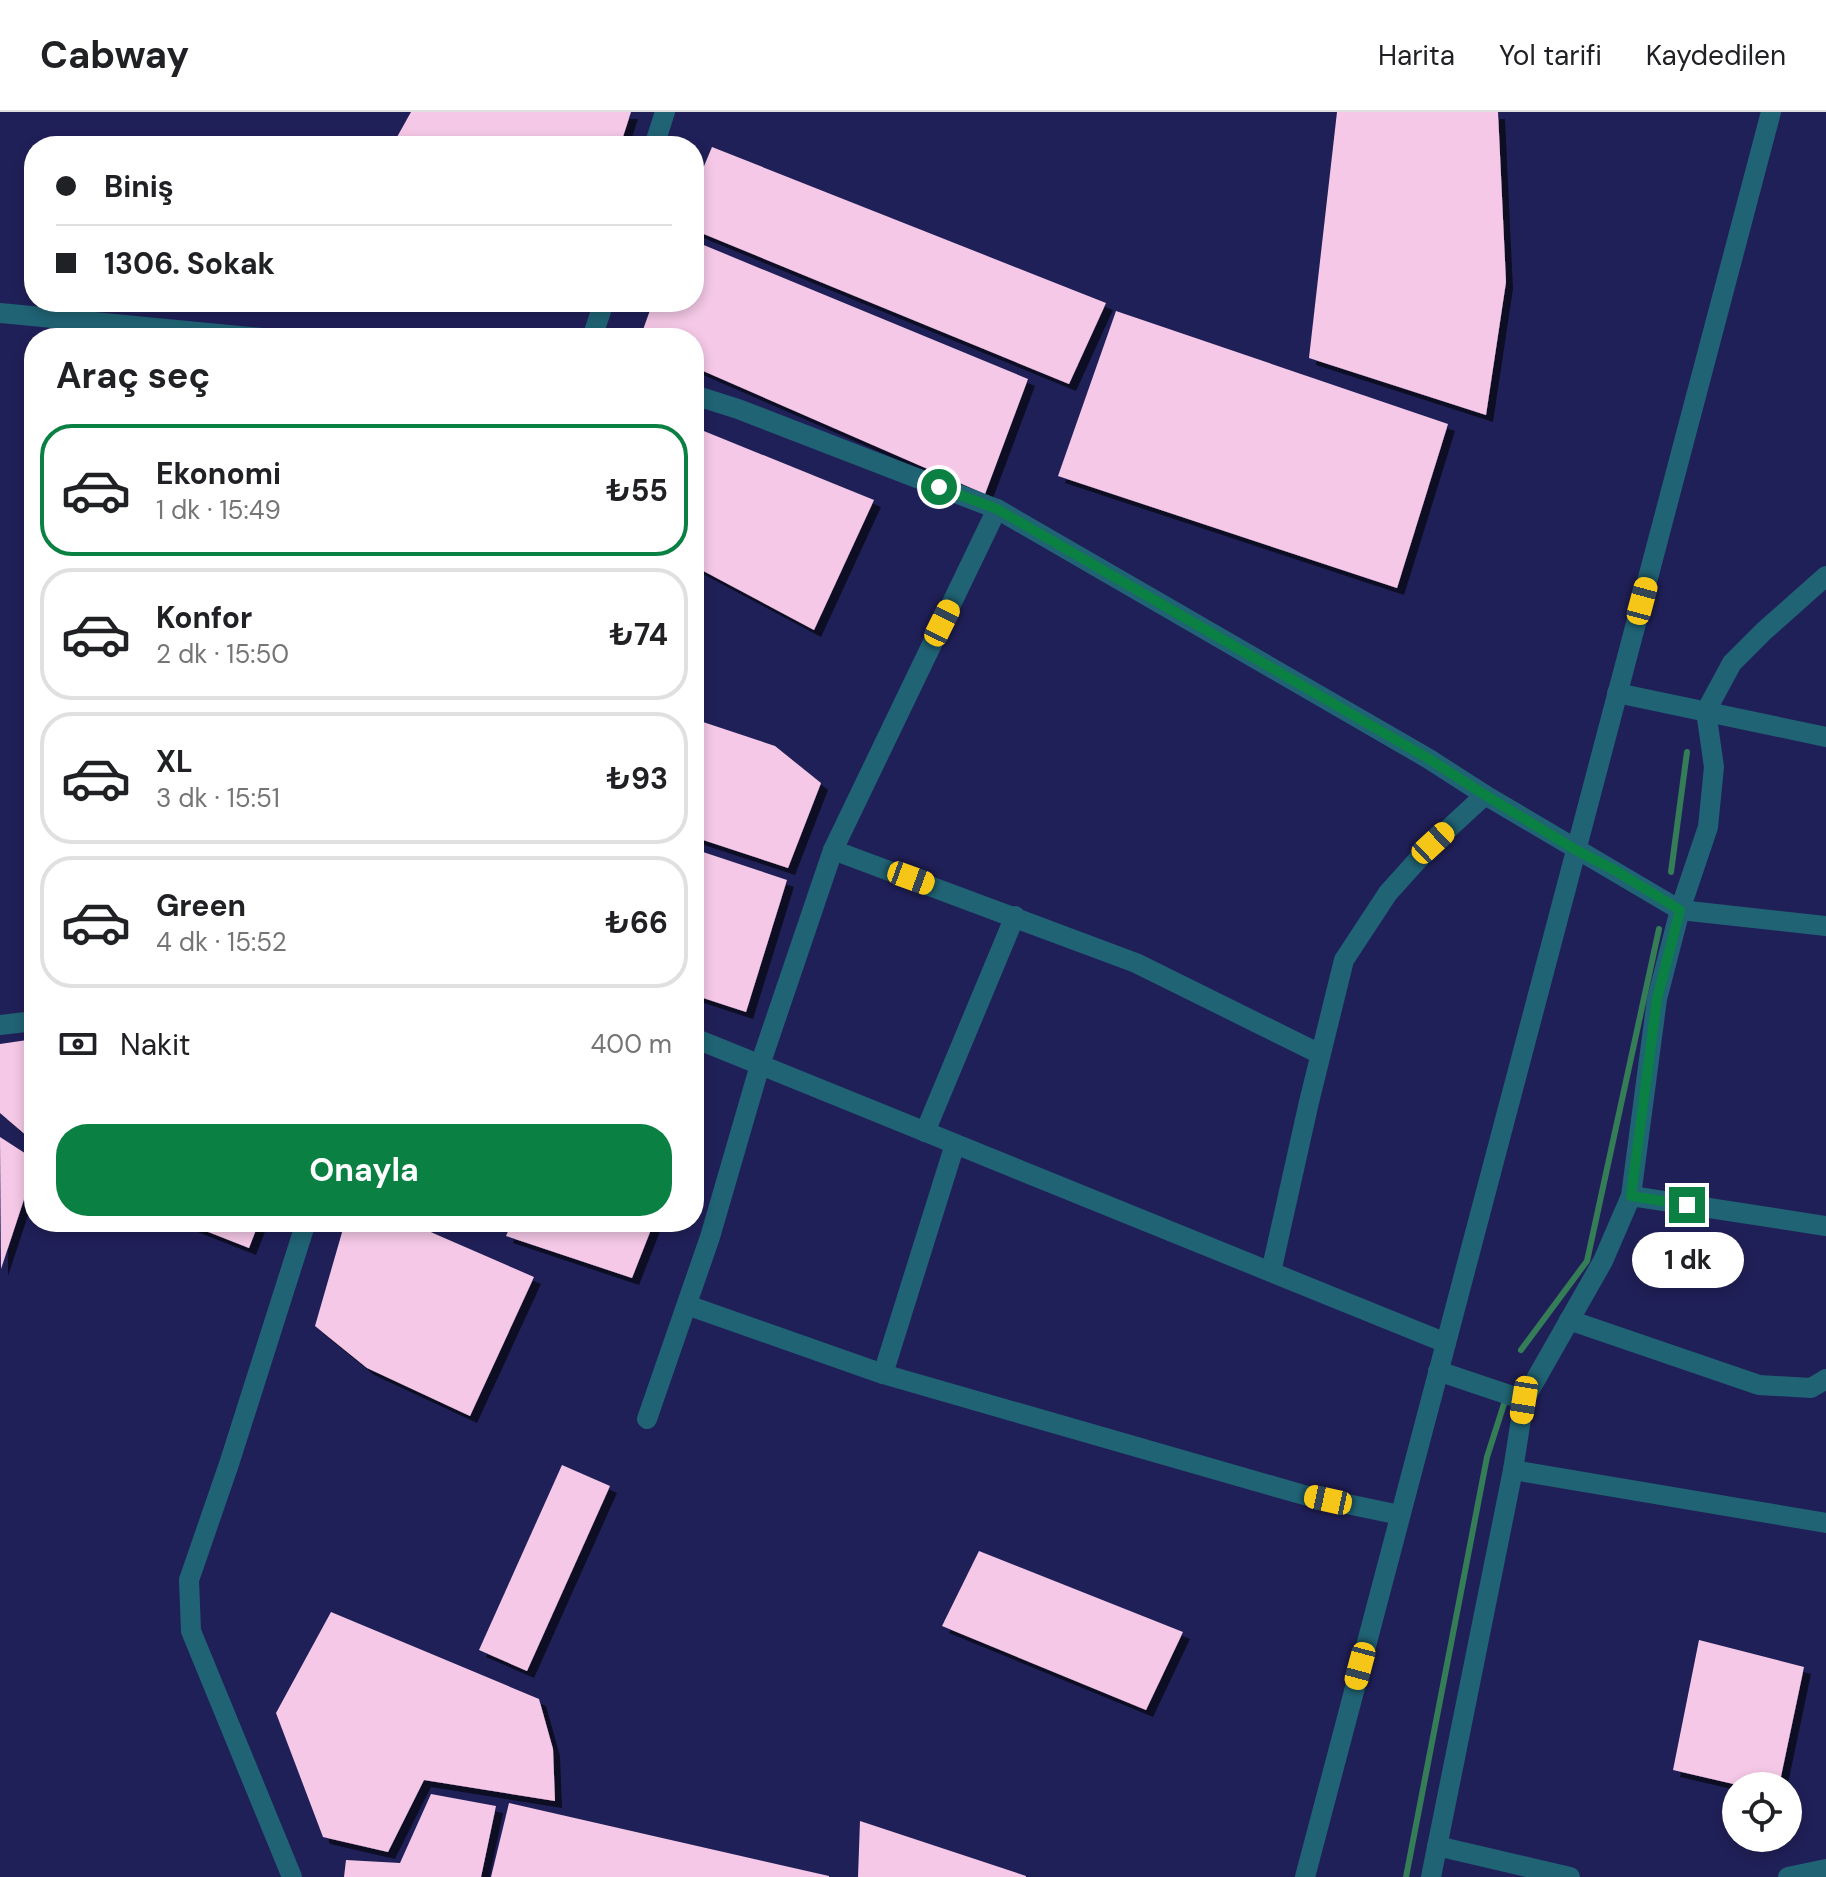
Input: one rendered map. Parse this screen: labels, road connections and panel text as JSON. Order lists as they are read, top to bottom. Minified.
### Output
{"page":{"header":"Cabway","nav":["Harita","Yol tarifi","Kaydedilen"],"banner":["Biniş","1306. Sokak"],"heading":"Araç seç","list":[{"name":"Ekonomi","note":"1 dk · 15:49","value":"₺55"},{"name":"Konfor","note":"2 dk · 15:50","value":"₺74"},{"name":"XL","note":"3 dk · 15:51","value":"₺93"},{"name":"Green","note":"4 dk · 15:52","value":"₺66"}],"pay":["Nakit","400 m"],"buttons":"Onayla","bubble":"1 dk"}}
